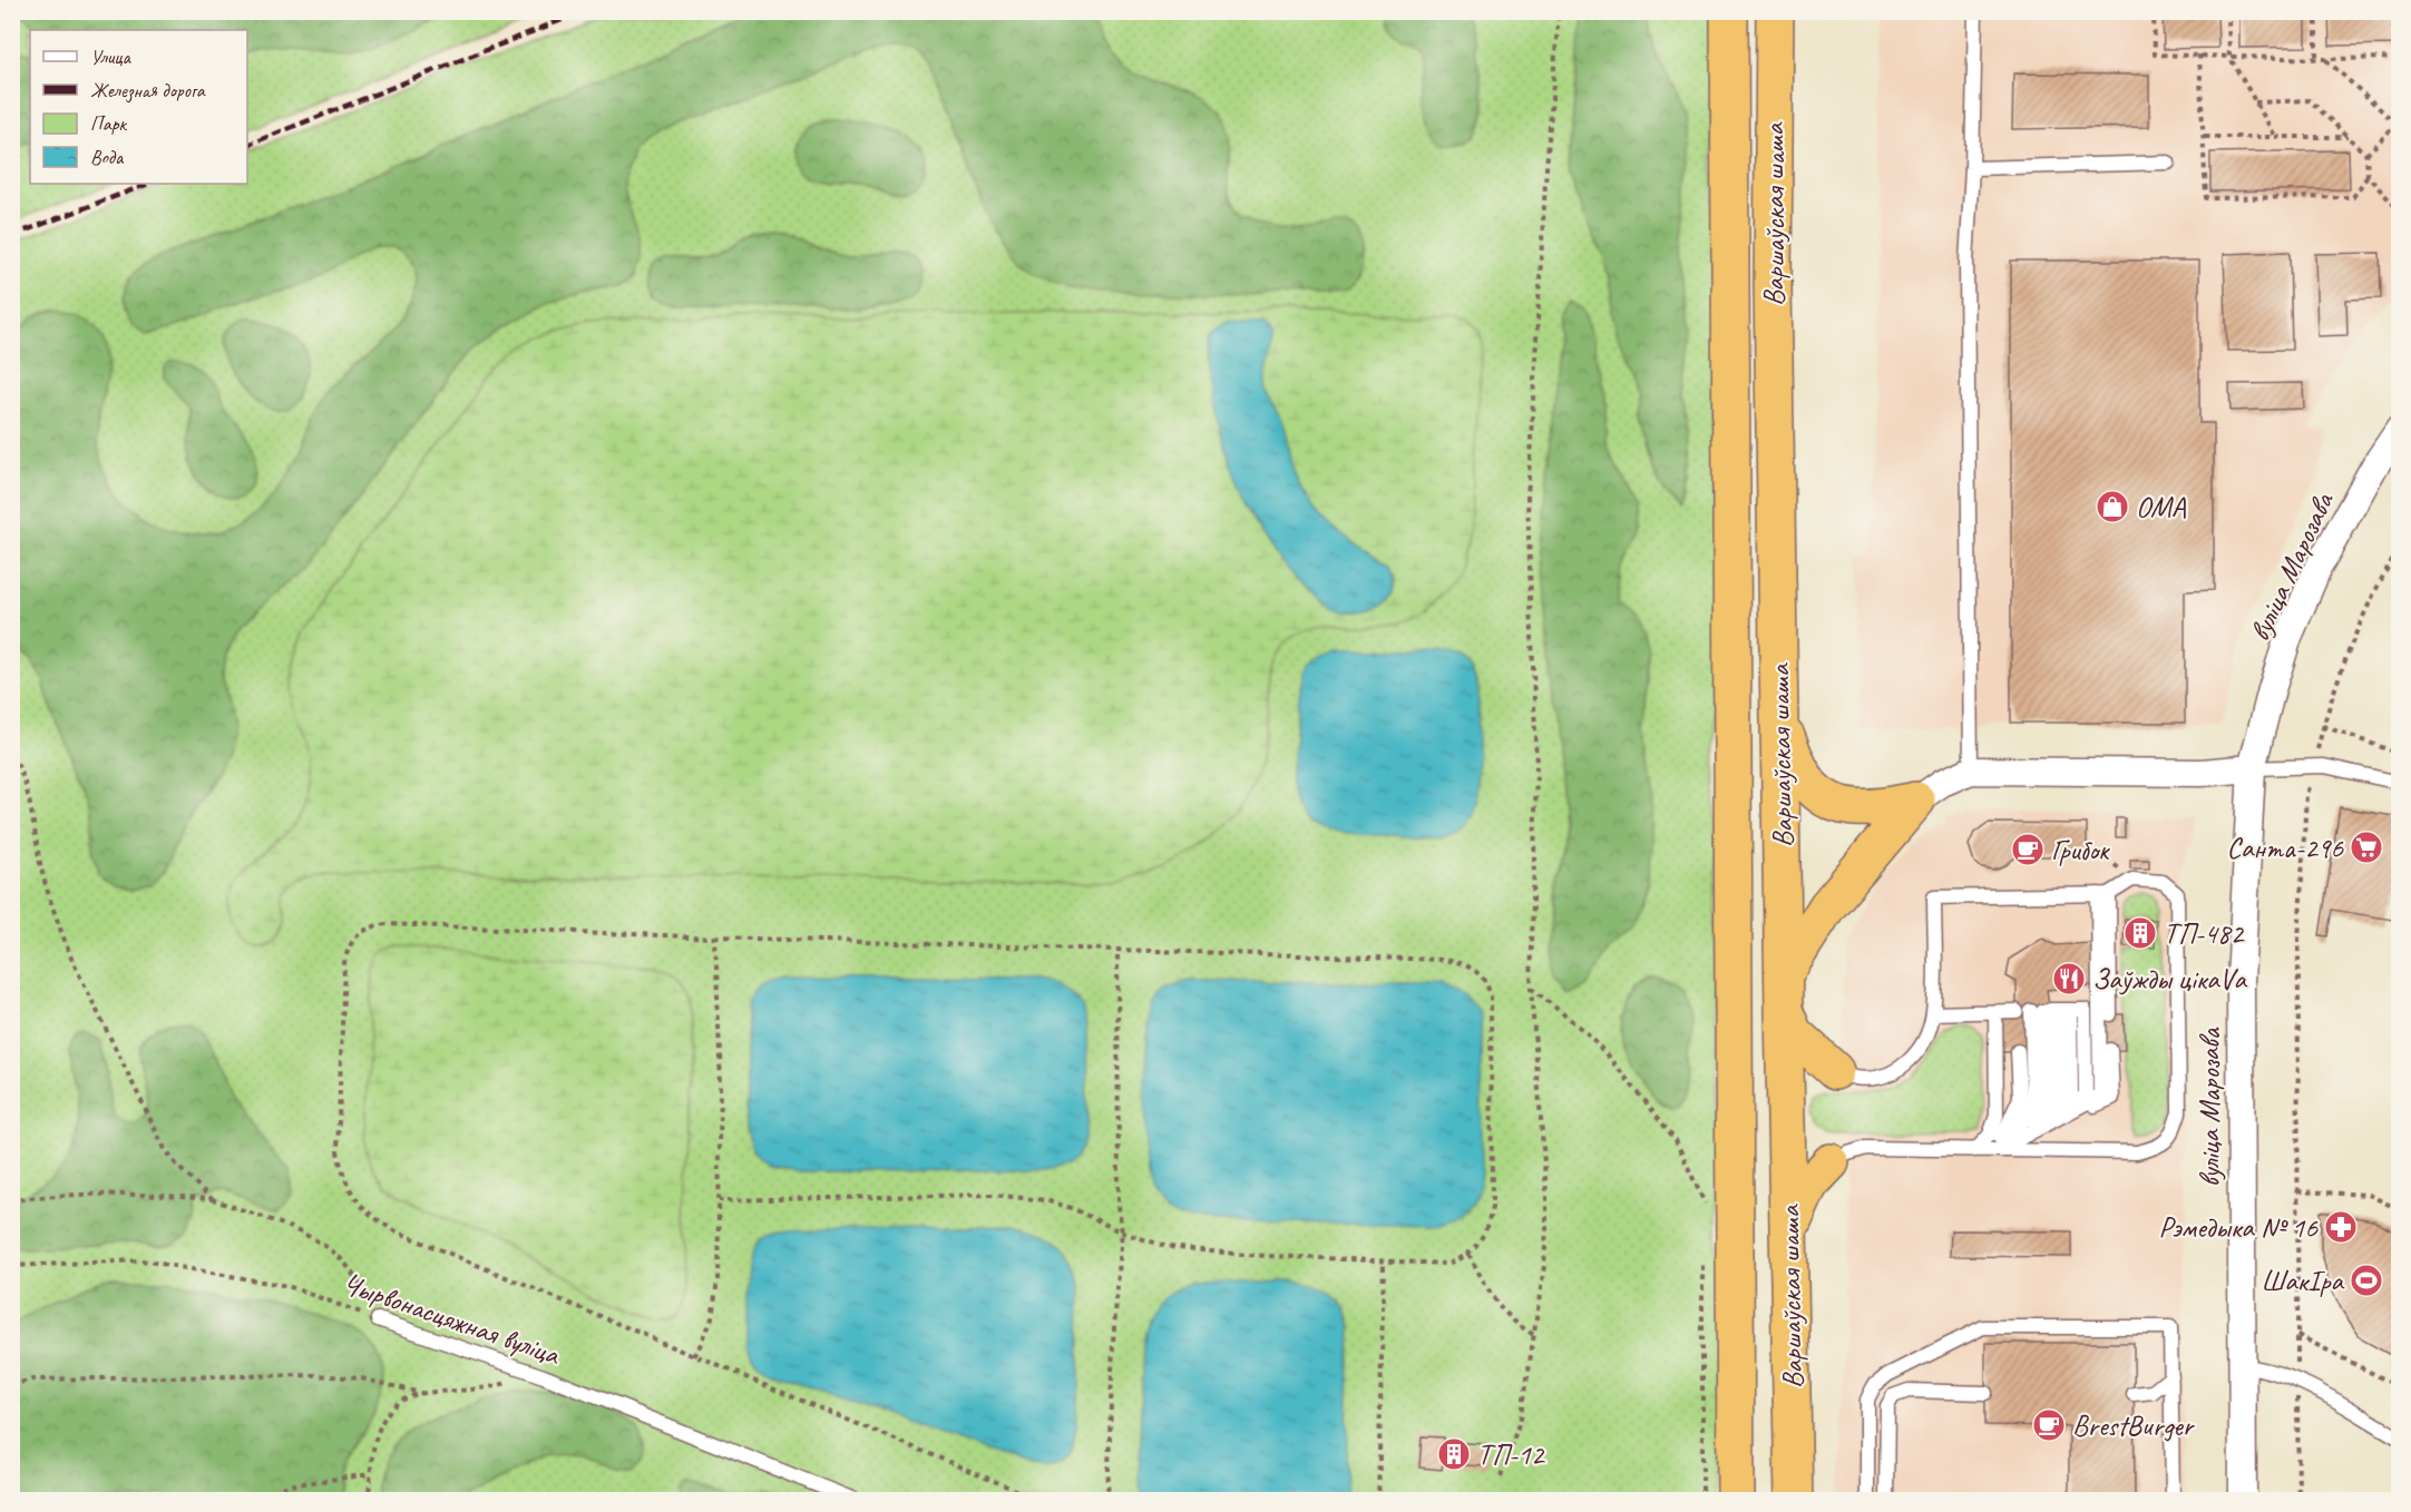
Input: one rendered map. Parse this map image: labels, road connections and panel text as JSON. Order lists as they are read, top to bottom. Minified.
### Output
{"streets":{"highway":["Варшаўская шаша"],"street":["вуліца Марозава"],"lane":["Чырвонасцяжная вуліца"]},"places":{"shop":["ОМА"],"supermarket":["Санта-296"],"cafe":["Грибок","BrestBurger"],"building":["ТП-482","ТП-12"],"restaurant":["Заўжды цікаVа"],"pharmacy":["Рэмедыка № 16"],"sports":["ШакІра"]},"legend":["Улица","Железная дорога","Парк","Вода"]}
